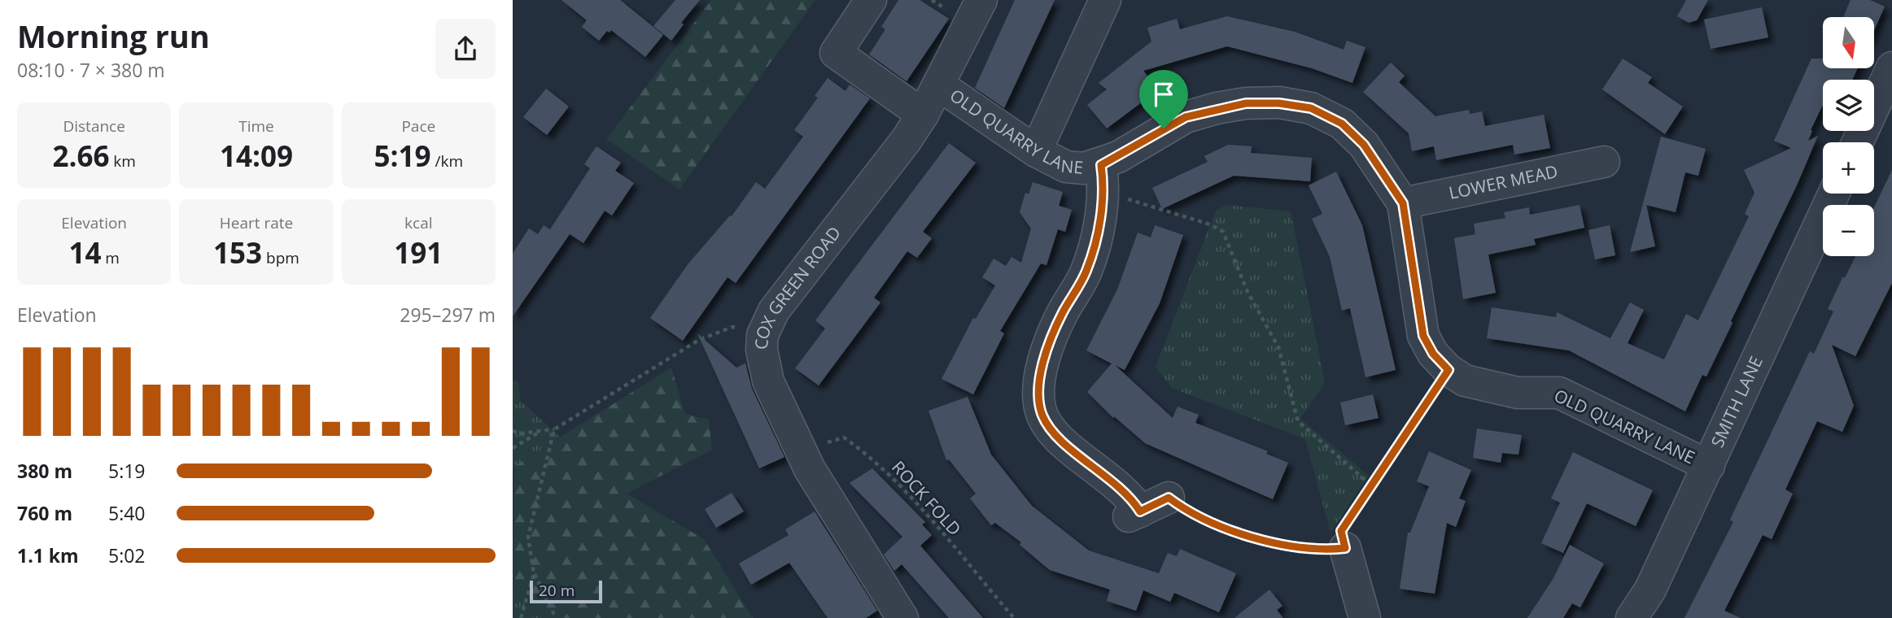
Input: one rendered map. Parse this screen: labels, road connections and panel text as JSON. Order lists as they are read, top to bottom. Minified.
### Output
{"streets":{"street":["OLD QUARRY LANE","LOWER MEAD","COX GREEN ROAD","SMITH LANE"],"path":["ROCK FOLD"]},"crossings":[["OLD QUARRY LANE","LOWER MEAD"],["OLD QUARRY LANE","COX GREEN ROAD"],["OLD QUARRY LANE","SMITH LANE"],["COX GREEN ROAD","ROCK FOLD"]],"scale_bar":"20 m","north":"bottom","page":{"heading":["Morning run","08:10 · 7 × 380 m"],"map_buttons":["+","−"],"stats":[["Distance","2.66 km"],["Time","14:09"],["Pace","5:19 /km"],["Elevation","14 m"],["Heart rate","153 bpm"],["kcal","191"]],"chart":["Elevation","295–297 m"],"list":[{"name":"380 m","note":"5:19"},{"name":"760 m","note":"5:40"},{"name":"1.1 km","note":"5:02"}],"scale":"20 m"}}
